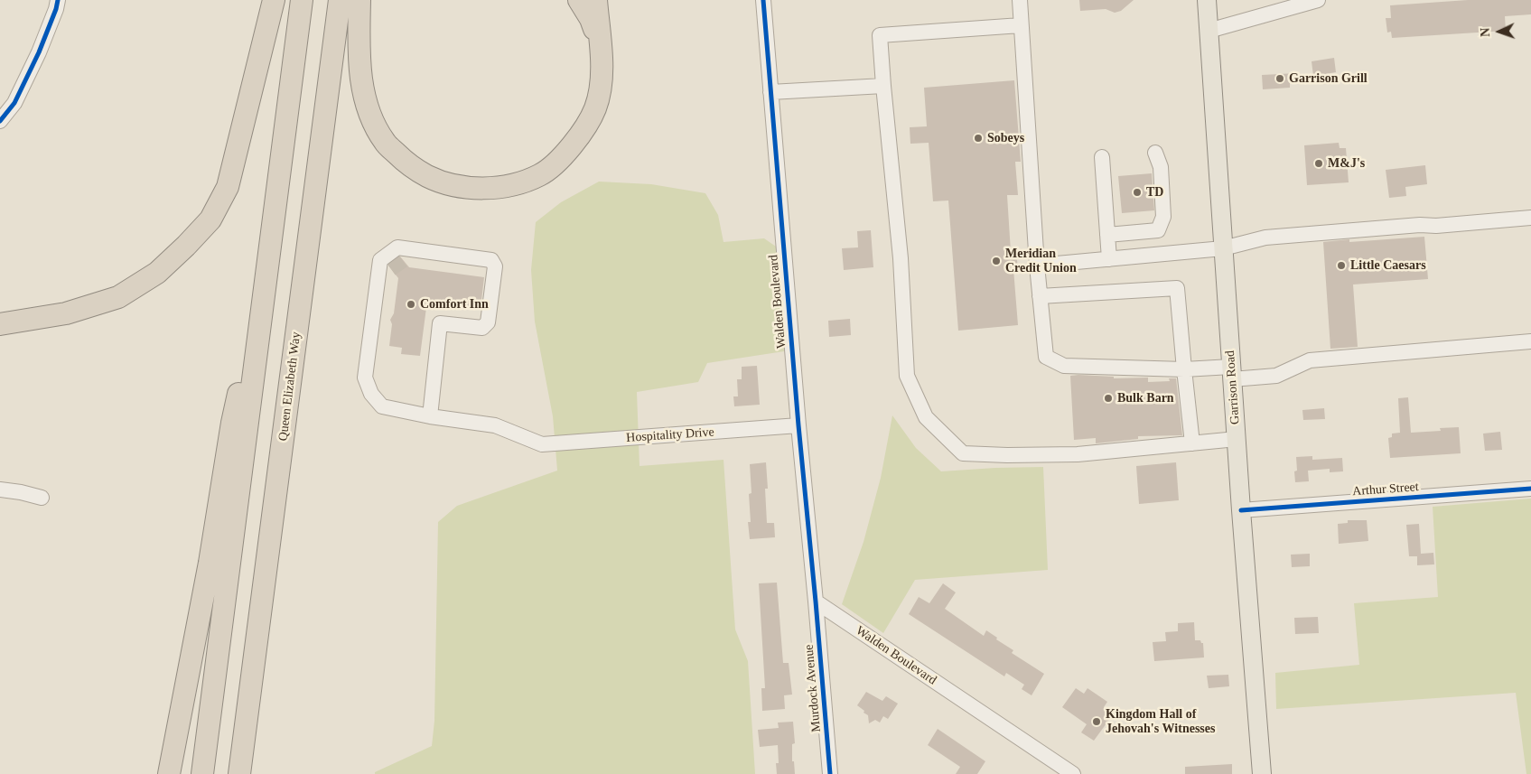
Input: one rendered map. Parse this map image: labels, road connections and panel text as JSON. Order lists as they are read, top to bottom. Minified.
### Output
{"streets":{"highway":["Queen Elizabeth Way"],"main road":["Garrison Road"],"street":["Walden Boulevard","Hospitality Drive","Arthur Street","Murdock Avenue"]},"crossings":[["Walden Boulevard","Hospitality Drive"],["Walden Boulevard","Murdock Avenue"],["Garrison Road","Arthur Street"]],"places":["Garrison Grill","Sobeys","M&J's","TD","Meridian Credit Union","Little Caesars","Comfort Inn","Bulk Barn","Kingdom Hall of Jehovah's Witnesses"],"north":"left"}
